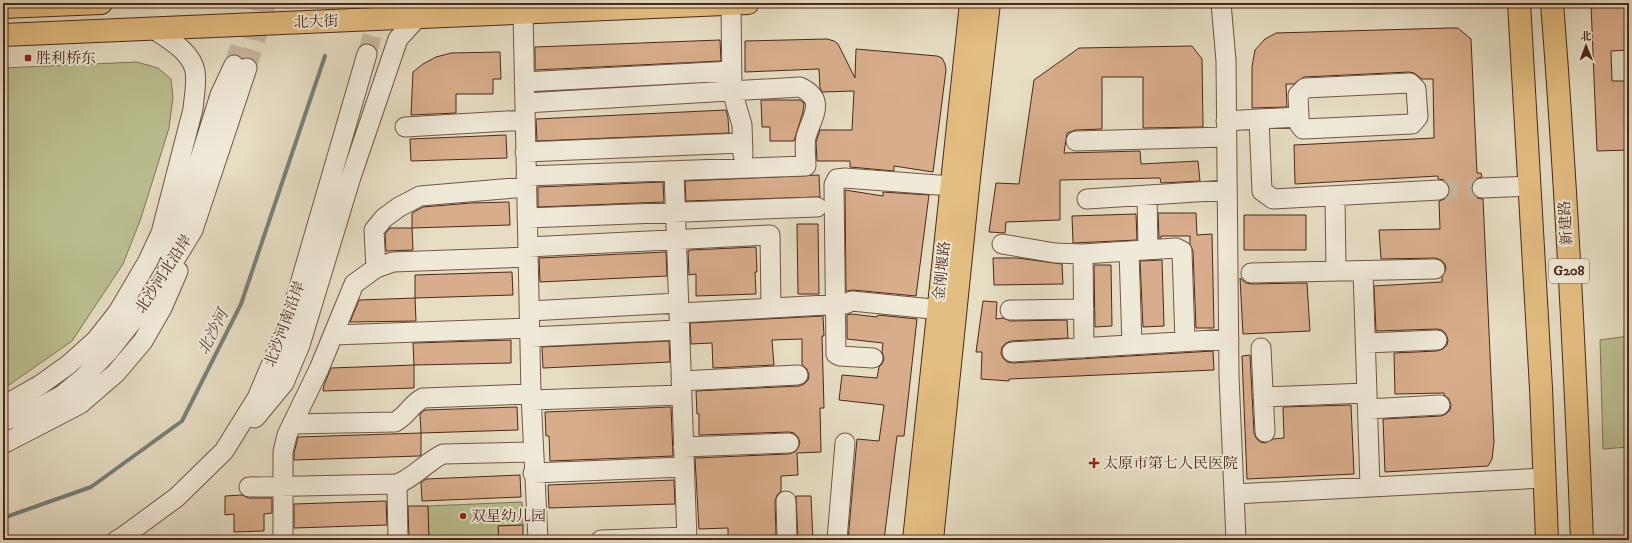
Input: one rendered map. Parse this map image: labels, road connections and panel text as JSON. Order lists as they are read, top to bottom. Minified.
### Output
{"streets":{"main road":["北大街","新建路","金刚堰路","G208"],"street":["北沙河北沿岸","北沙河南沿岸"]},"water":["北沙河"],"places":{"transit":["胜利桥东"],"health":["太原市第七人民医院"],"other":["双星幼儿园"]},"north":"top"}
